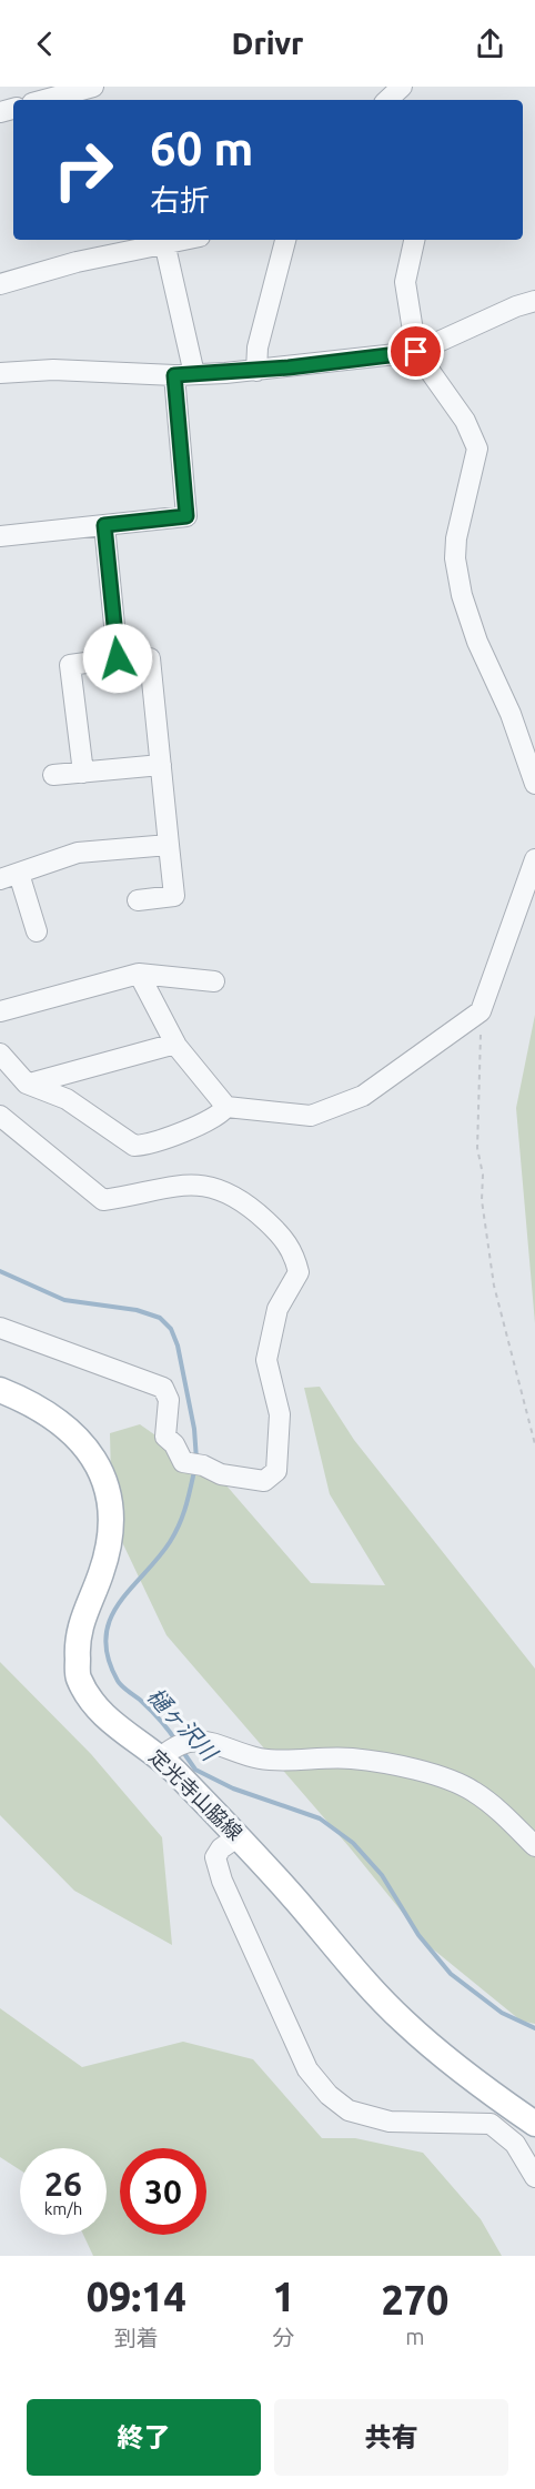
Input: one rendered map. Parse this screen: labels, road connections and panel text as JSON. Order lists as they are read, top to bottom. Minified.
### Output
{"streets":{"main road":["定光寺山脇線"]},"water":["樋ヶ沢川"],"page":{"header":"Drivr","turn":["60 m","右折"],"speed":"26 km/h","limit":"30","eta":["09:14","到着","1","分","270","m"],"buttons":["終了","共有"]}}
